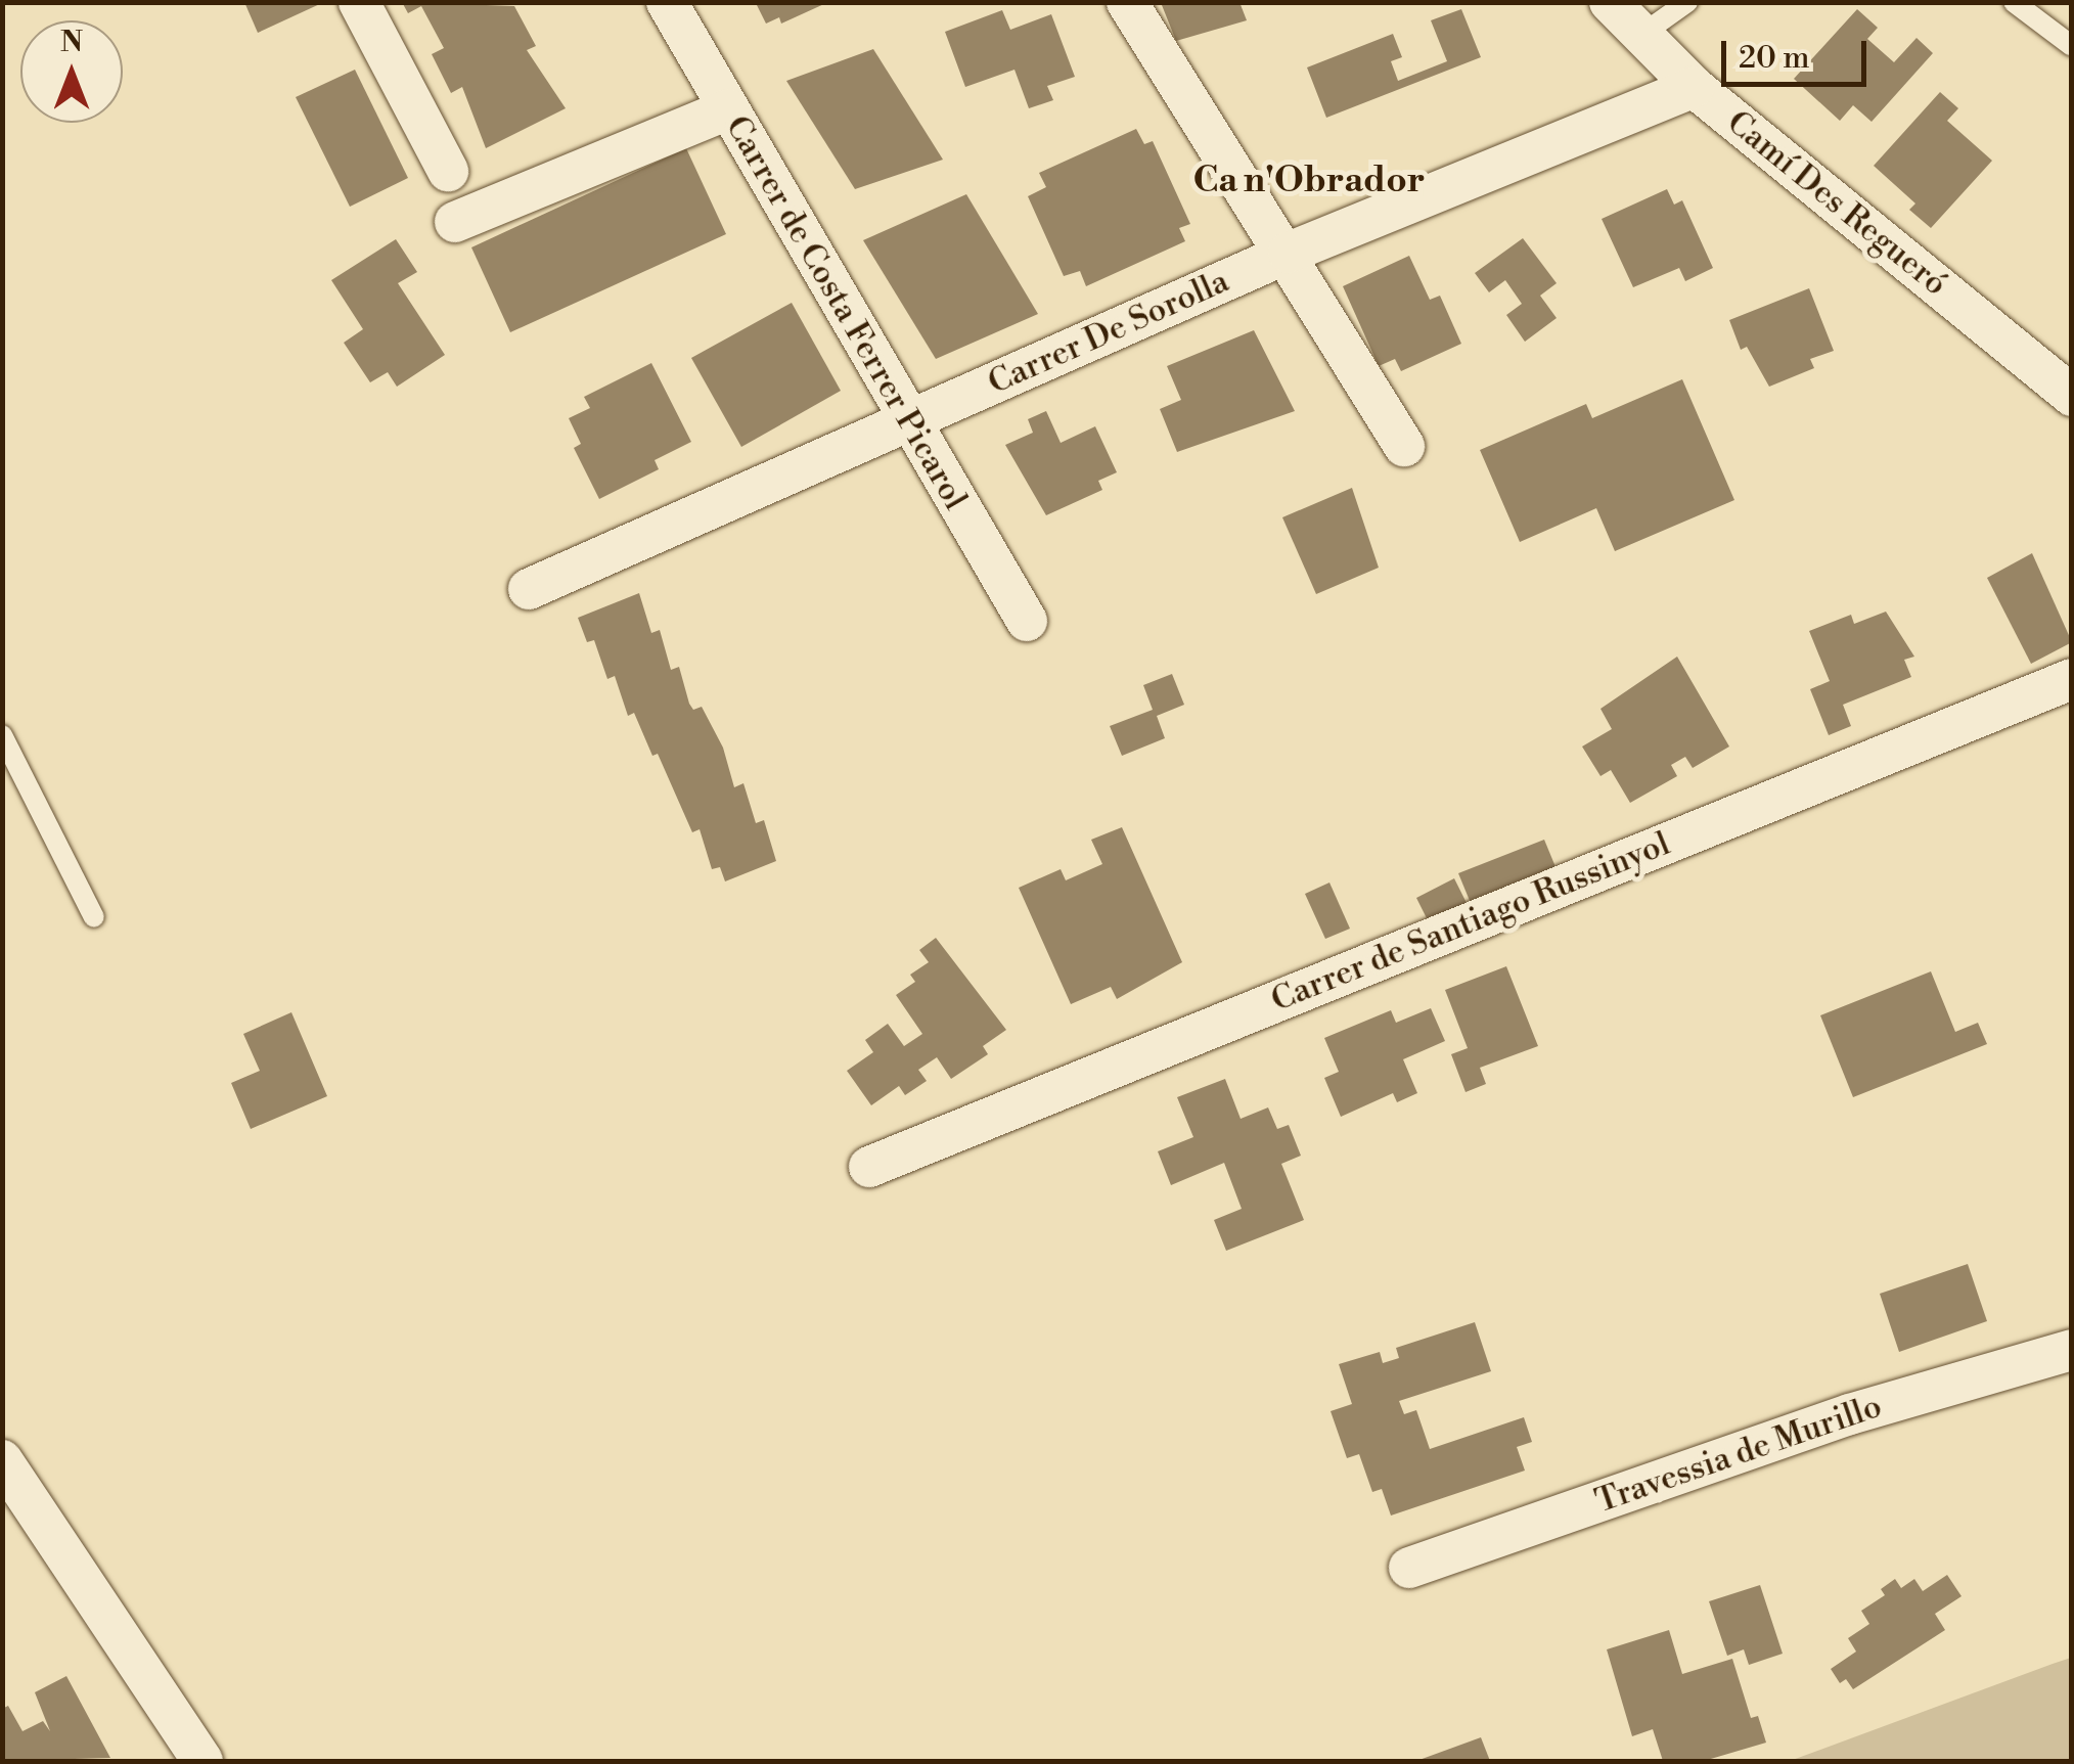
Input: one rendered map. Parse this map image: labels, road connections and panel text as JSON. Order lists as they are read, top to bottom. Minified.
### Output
{"streets":{"street":["Camí Des Regueró","Carrer de Costa Ferrer Picarol","Carrer De Sorolla","Carrer de Santiago Russinyol","Travessia de Murillo"]},"crossings":[["Camí Des Regueró","Carrer De Sorolla"],["Carrer de Costa Ferrer Picarol","Carrer De Sorolla"]],"districts":["Ca n'Obrador"],"scale_bar":"20 m","north":"top"}
